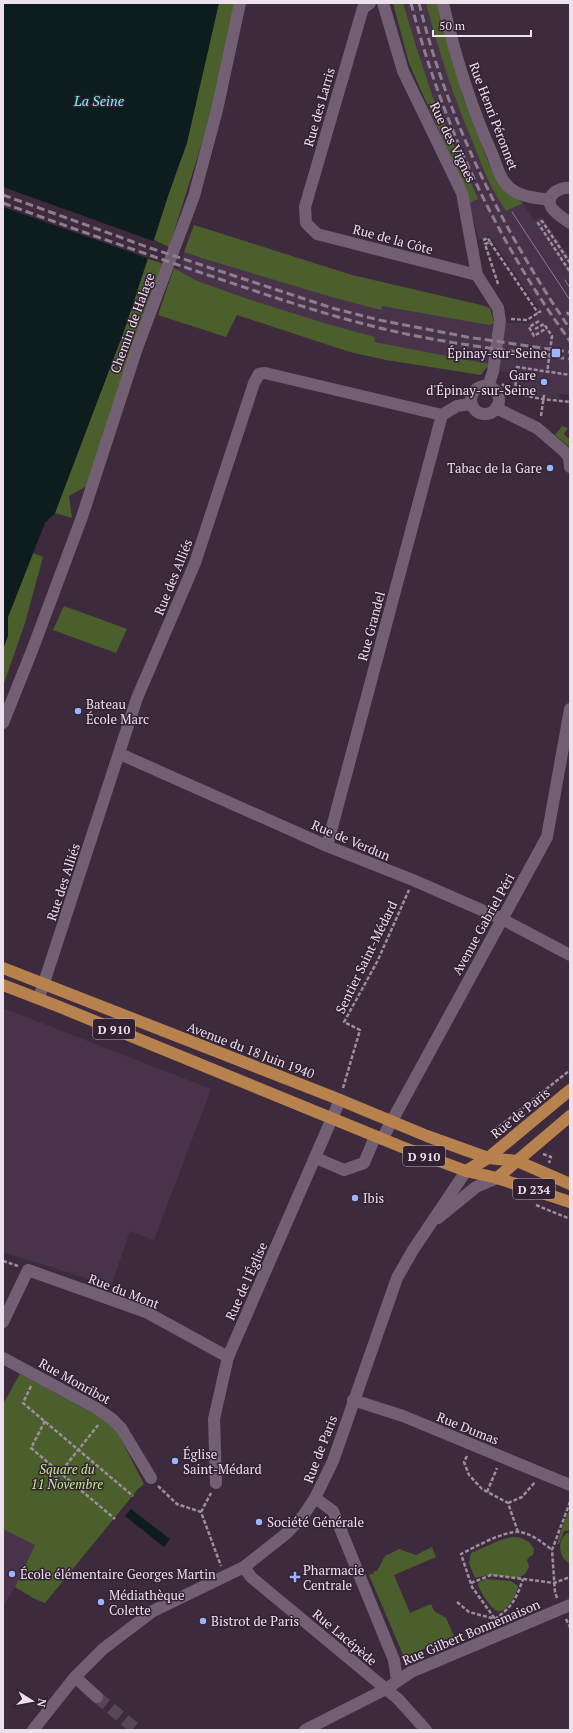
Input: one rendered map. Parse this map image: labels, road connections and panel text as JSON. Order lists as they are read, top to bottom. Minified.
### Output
{"streets":{"main road":["D 910","Avenue du 18 Juin 1940","Rue de Paris","D 234"],"street":["Rue des Larris","Rue Henri Péronnet","Rue des Vignes","Rue de la Côte","Chemin de Halage","Rue des Alliés","Rue Grandel","Rue de Verdun","Avenue Gabriel Péri","Rue de l'Église","Rue du Mont","Rue Monribot","Rue Dumas","Rue Gilbert Bonnemaison","Rue Lacépède"],"path":["Sentier Saint-Médard"]},"crossings":[["Rue des Larris","Rue de la Côte"],["Rue des Vignes","Rue de la Côte"],["Rue des Alliés","Rue Grandel"],["Rue des Alliés","Rue de Verdun"],["Rue des Alliés","D 910"],["Rue des Alliés","Avenue du 18 Juin 1940"],["Rue Grandel","Rue de Verdun"],["Rue de Verdun","Avenue Gabriel Péri"],["Rue de Verdun","Sentier Saint-Médard"],["Avenue Gabriel Péri","D 910"],["Avenue Gabriel Péri","Avenue du 18 Juin 1940"],["Avenue Gabriel Péri","Rue de l'Église"],["D 910","Avenue du 18 Juin 1940"],["D 910","Rue de Paris"],["D 910","D 234"],["D 910","Rue de l'Église"],["Avenue du 18 Juin 1940","Rue de Paris"],["Avenue du 18 Juin 1940","Rue de l'Église"],["Rue de Paris","D 234"],["Rue de Paris","Rue Dumas"],["Rue de Paris","Rue Lacépède"],["Rue de l'Église","Rue du Mont"],["Rue Gilbert Bonnemaison","Rue Lacépède"]],"water":["La Seine"],"parks":["Square du 11 Novembre"],"places":{"transit":["Épinay-sur-Seine"],"other":["Gare d'Épinay-sur-Seine","Tabac de la Gare","Bateau École Marc","Ibis","Église Saint-Médard","Société Générale","École élémentaire Georges Martin","Médiathèque Colette","Bistrot de Paris"],"health":["Pharmacie Centrale"]},"scale_bar":"50 m","north":"right"}
